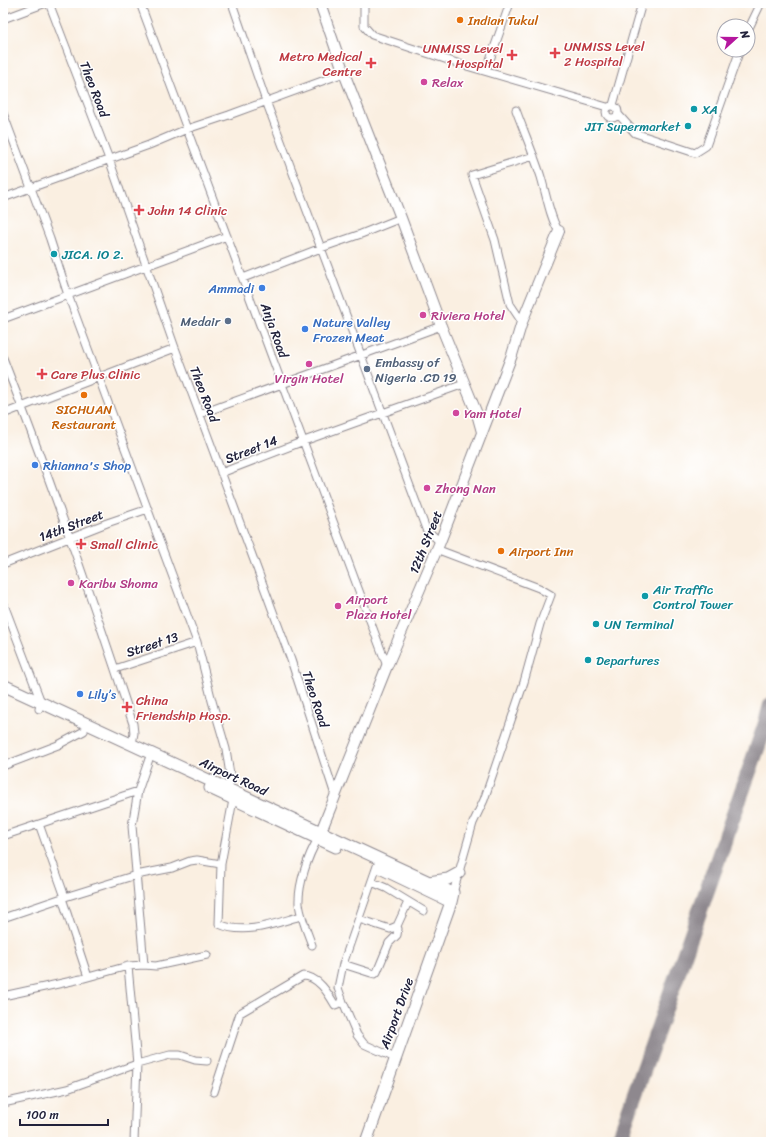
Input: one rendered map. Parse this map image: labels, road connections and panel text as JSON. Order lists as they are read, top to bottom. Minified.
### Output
{"streets":{"main road":["Airport Road","Airport Drive"],"street":["Theo Road","Anja Road","Street 14","14th Street","12th Street","Street 13"]},"crossings":[["Theo Road","Street 14"],["Theo Road","12th Street"],["Anja Road","Street 14"],["Anja Road","12th Street"],["12th Street","Airport Road"],["Airport Road","Airport Drive"]],"places":{"other":["Indian Tukul","Relax","XA","JIT Supermarket","JICA. IO 2.","Ammadi","Riviera Hotel","Medair","Nature Valley Frozen Meat","Virgin Hotel","Embassy of Nigeria .CD 19","SICHUAN Restaurant","Yam Hotel","Rhianna's Shop","Zhong Nan","Airport Inn","Karibu Shoma","Air Traffic Control Tower","Airport Plaza Hotel","UN Terminal","Departures","Lily’s"],"health":["UNMISS Level 2 Hospital","UNMISS Level 1 Hospital","Metro Medical Centre","John 14 Clinic","Care Plus Clinic","Small Clinic","China Friendship Hosp."]},"scale_bar":"100 m","north":"right"}
